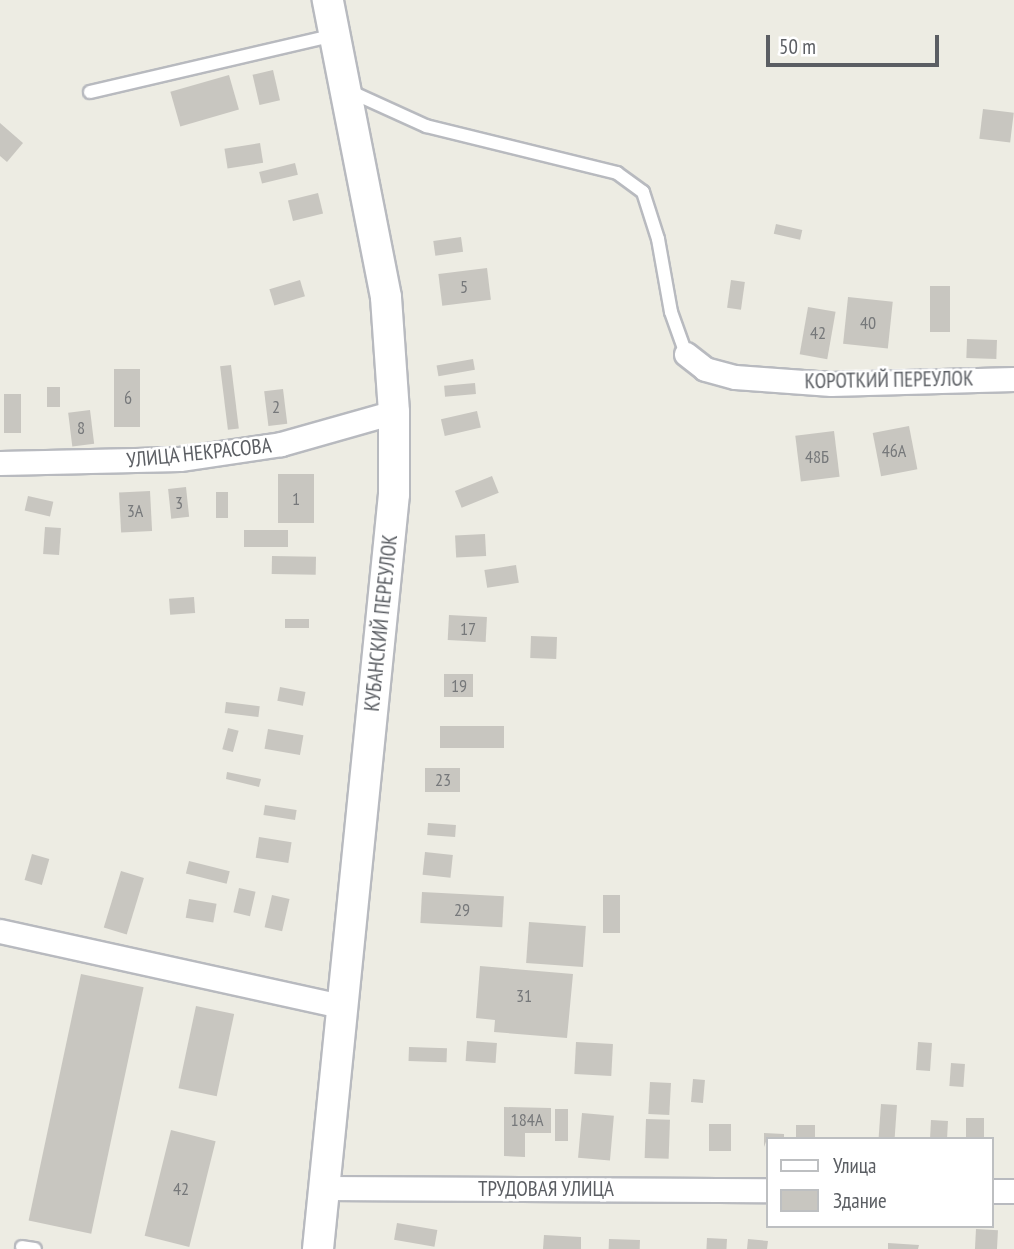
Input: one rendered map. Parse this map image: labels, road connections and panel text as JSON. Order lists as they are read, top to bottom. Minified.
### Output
{"streets":{"street":["КОРОТКИЙ ПЕРЕУЛОК","УЛИЦА НЕКРАСОВА","КУБАНСКИЙ ПЕРЕУЛОК","ТРУДОВАЯ УЛИЦА"]},"crossings":[["УЛИЦА НЕКРАСОВА","КУБАНСКИЙ ПЕРЕУЛОК"],["КУБАНСКИЙ ПЕРЕУЛОК","ТРУДОВАЯ УЛИЦА"]],"house_numbers":["5","40","42","6","2","8","46А","48Б","1","3","3А","17","19","23","29","31","184А","42"],"legend":["Улица","Здание"],"scale_bar":"50 m"}
